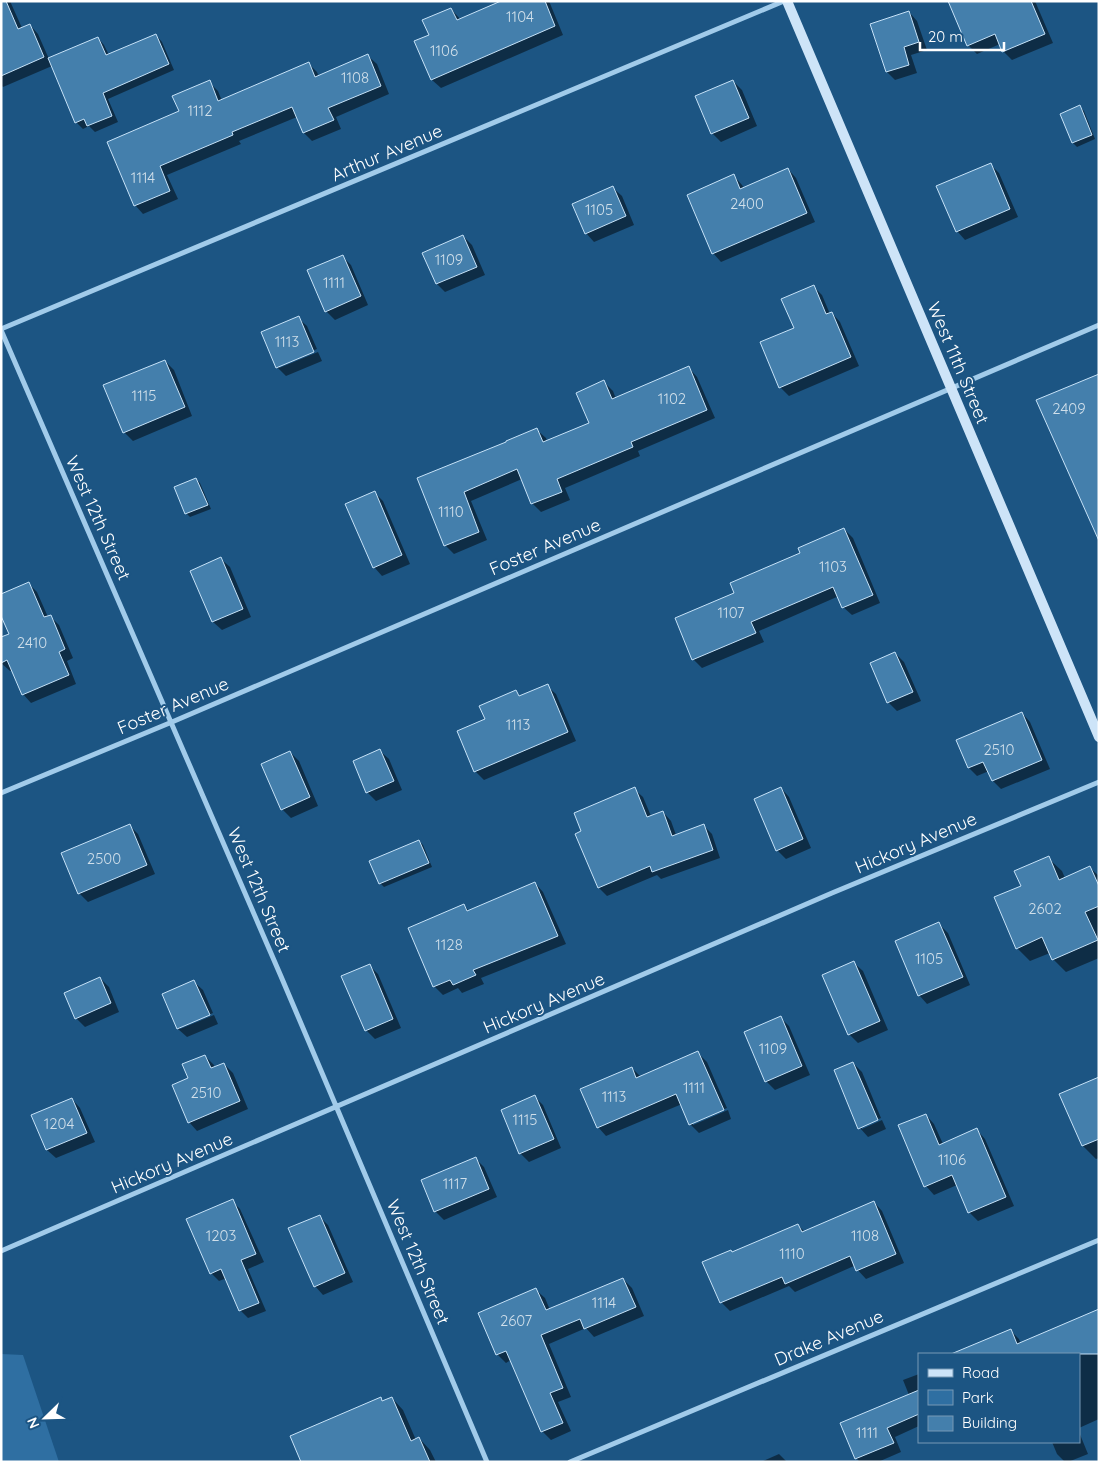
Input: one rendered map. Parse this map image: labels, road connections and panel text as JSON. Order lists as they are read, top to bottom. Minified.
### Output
{"streets":{"main road":["West 11th Street"],"street":["Arthur Avenue","West 12th Street","Foster Avenue","Hickory Avenue","Drake Avenue"]},"crossings":[["Arthur Avenue","West 11th Street"],["Arthur Avenue","West 12th Street"],["West 11th Street","Foster Avenue"],["West 12th Street","Foster Avenue"],["West 12th Street","Hickory Avenue"]],"house_numbers":["1104","1106","1108","1112","1114","2400","1105","1109","1111","1113","1115","1102","2409","1110","1103","1107","2410","1113","2510","2500","2602","1128","1105","1109","1111","2510","1113","1115","1204","1106","1117","1203","1108","1110","1114","2607","1111"],"legend":["Road","Park","Building"],"scale_bar":"20 m","north":"bottom left"}
